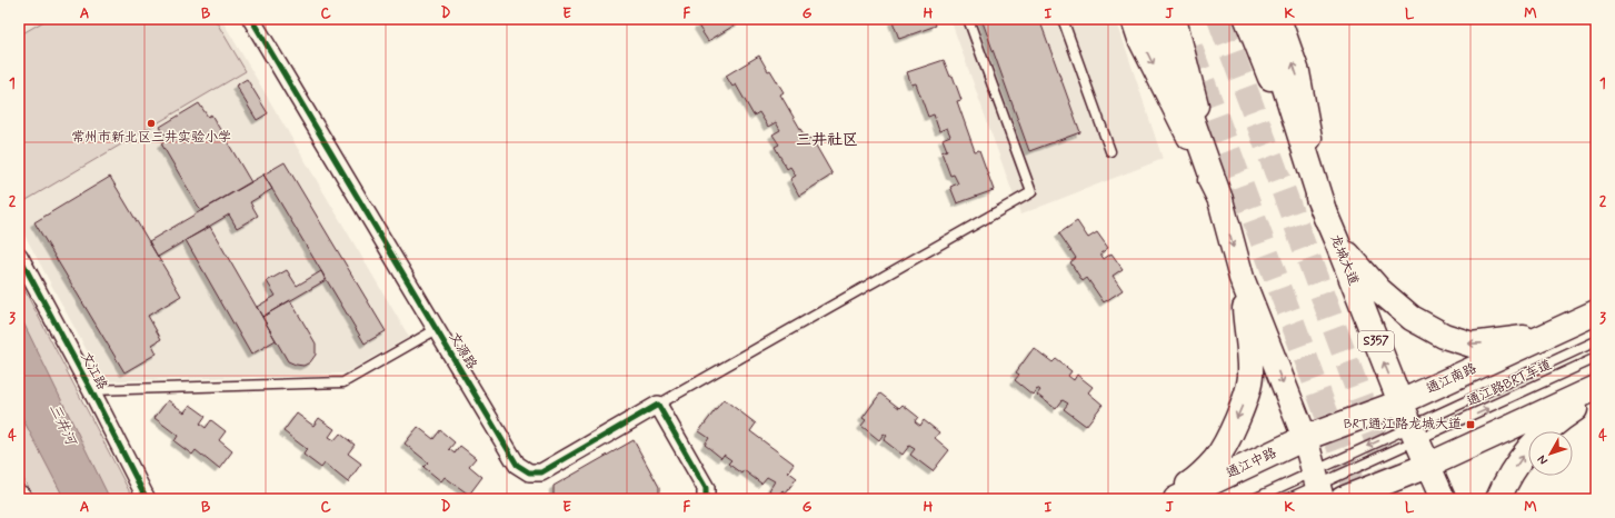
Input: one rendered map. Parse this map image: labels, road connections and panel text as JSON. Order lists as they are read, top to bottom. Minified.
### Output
{"streets":{"main road":["龙城大道","S357","通江南路","通江中路"],"street":["文源路","文江路"],"lane":["通江路BRT车道"]},"crossings":[["龙城大道","通江南路"],["龙城大道","通江路BRT车道"],["通江南路","通江中路"]],"districts":["三井社区"],"water":["三井河"],"places":{"other":["常州市新北区三井实验小学"],"transit":["BRT通江路龙城大道"]},"north":"bottom left","grid":{"columns":["A","B","C","D","E","F","G","H","I","J","K","L","M"],"rows":["1","2","3","4"]}}
